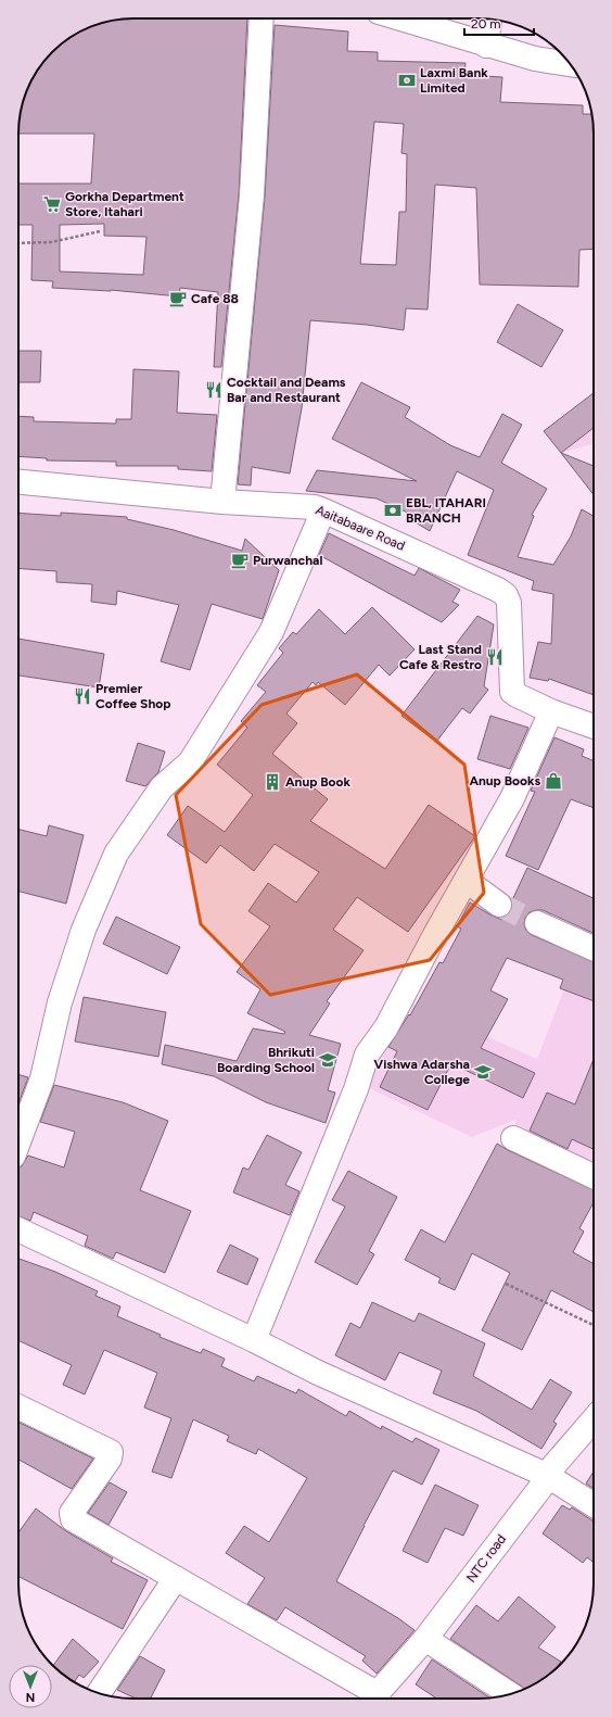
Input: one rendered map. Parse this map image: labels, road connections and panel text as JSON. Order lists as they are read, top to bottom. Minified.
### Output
{"streets":{"street":["Aaitabaare Road","NTC road"]},"places":{"bank":["Laxmi Bank Limited","EBL, ITAHARI BRANCH"],"supermarket":["Gorkha Department Store, Itahari"],"cafe":["Cafe 88","Purwanchal"],"restaurant":["Cocktail and Deams Bar and Restaurant","Last Stand Cafe & Restro","Premier Coffee Shop"],"shop":["Anup Books"],"building":["Anup Book"],"school or university":["Bhrikuti Boarding School","Vishwa Adarsha College"]},"scale_bar":"20 m","north":"bottom"}
